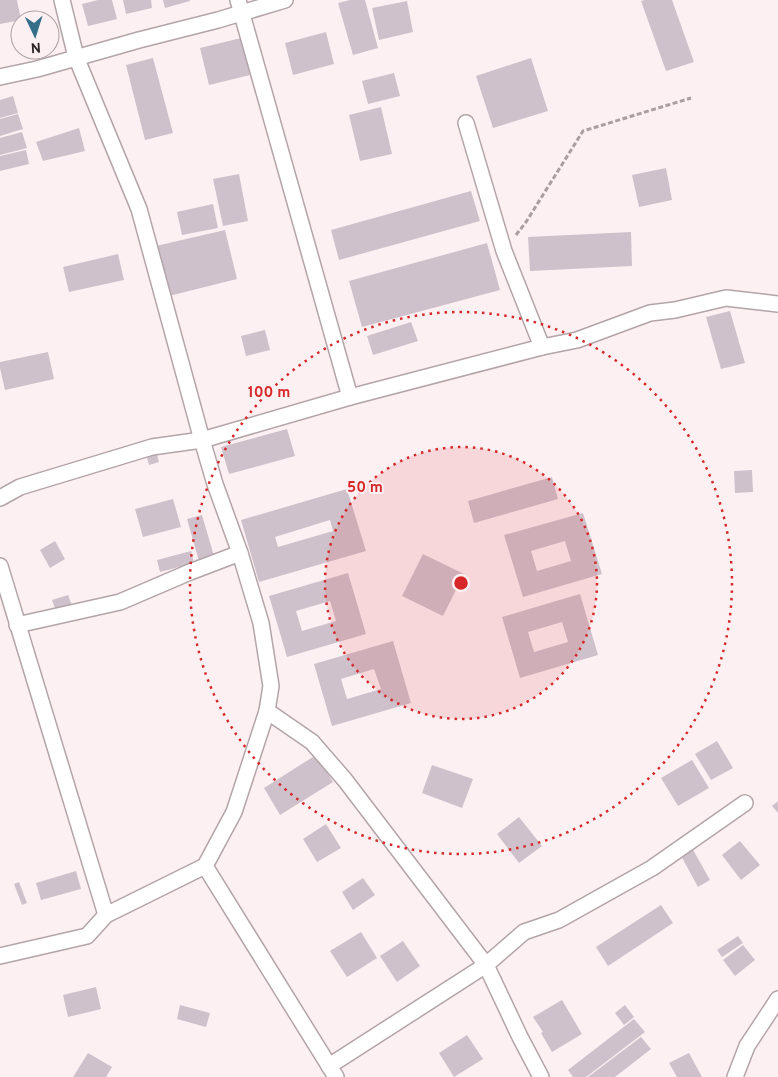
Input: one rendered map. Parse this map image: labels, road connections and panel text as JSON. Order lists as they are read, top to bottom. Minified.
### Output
{"north":"bottom","rings":["100 m","50 m"]}
